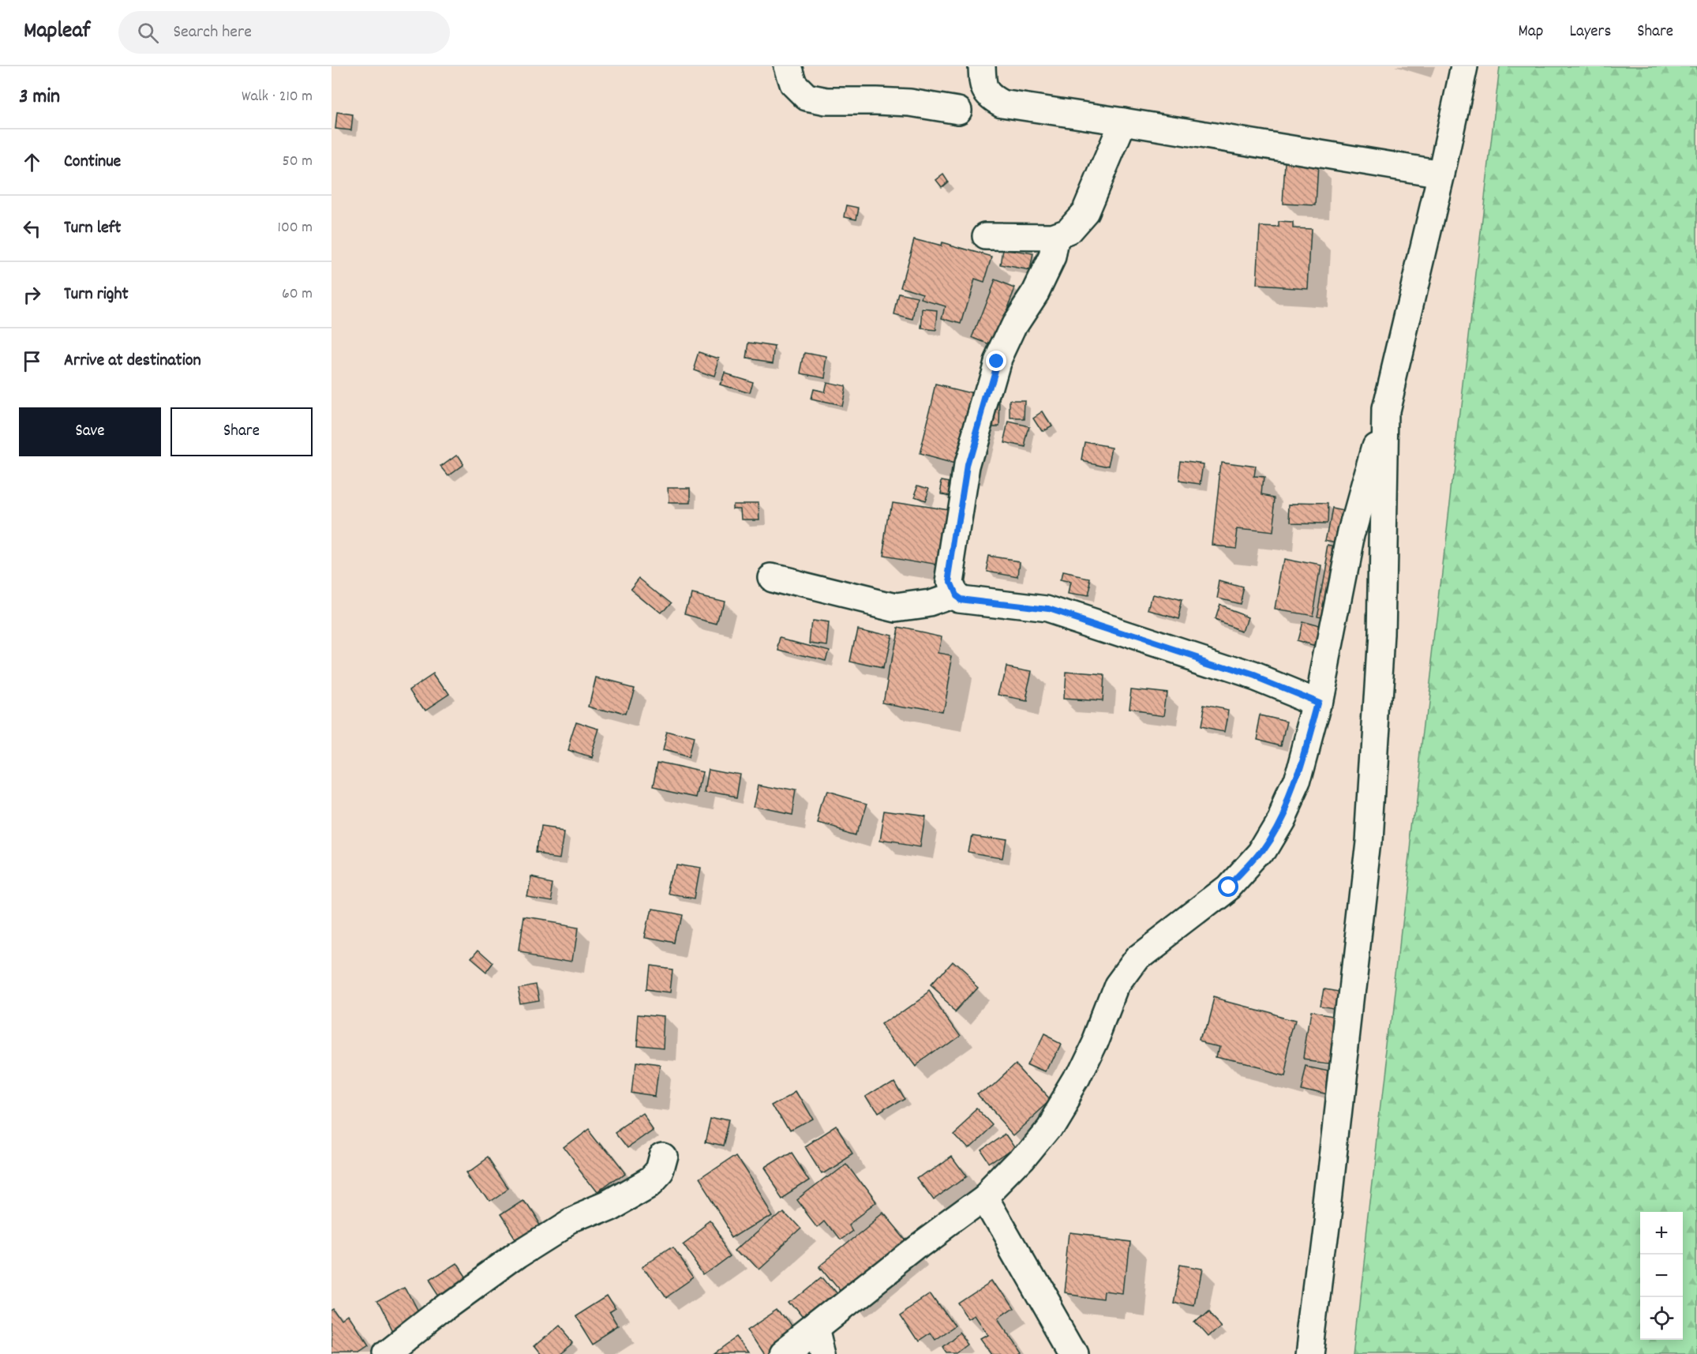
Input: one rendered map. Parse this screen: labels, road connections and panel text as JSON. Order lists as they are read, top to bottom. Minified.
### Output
{"page":{"header":"Mapleaf","search":"Search here","nav":["Map","Layers","Share"],"heading":["3 min","Walk · 210 m"],"list":[["Continue","50 m"],["Turn left","100 m"],["Turn right","60 m"],"Arrive at destination"],"buttons":["Save","Share"],"map_buttons":["+","−"]}}
